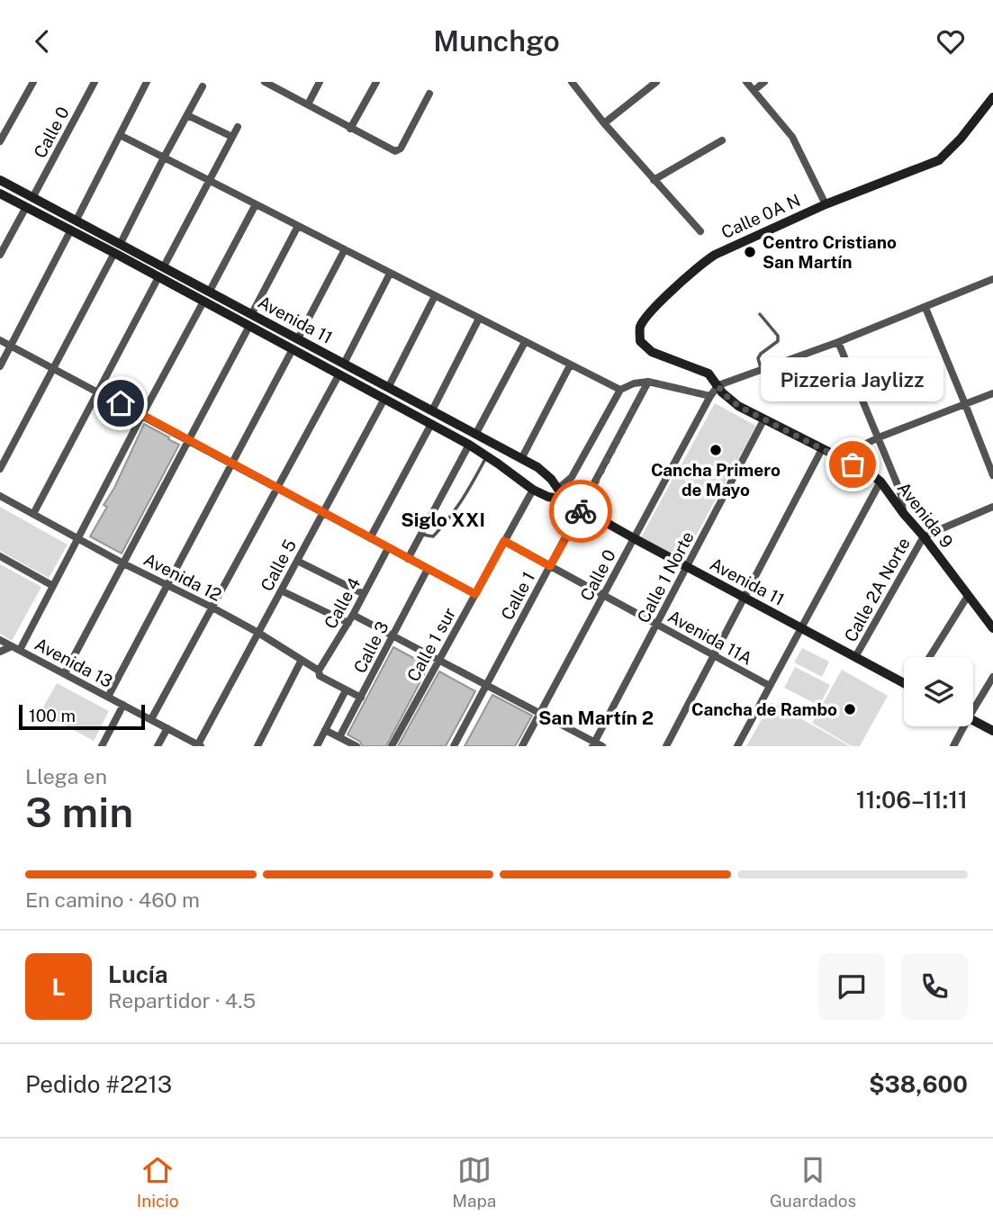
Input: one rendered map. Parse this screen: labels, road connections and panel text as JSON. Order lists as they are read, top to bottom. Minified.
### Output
{"streets":{"street":["Calle 0","Calle 0A N","Avenida 11","Avenida 9","Calle 5","Avenida 12","Calle 1 Norte","Calle 2A Norte","Calle 1","Calle 4","Avenida 11A","Calle 1 sur","Calle 3","Avenida 13"]},"crossings":[["Calle 0","Calle 0A N"],["Calle 0","Avenida 11"],["Calle 0","Avenida 9"],["Calle 0","Avenida 11A"],["Calle 0A N","Avenida 9"],["Avenida 11","Calle 5"],["Avenida 11","Calle 1 Norte"],["Avenida 11","Calle 2A Norte"],["Avenida 11","Calle 1"],["Avenida 11","Calle 1 sur"],["Avenida 9","Calle 1 Norte"],["Avenida 9","Calle 2A Norte"],["Calle 5","Avenida 12"],["Calle 5","Avenida 13"],["Avenida 12","Calle 4"],["Avenida 12","Calle 3"],["Calle 1 Norte","Avenida 11A"],["Calle 1","Avenida 11A"],["Avenida 11A","Calle 1 sur"]],"districts":["Siglo XXI","San Martín 2"],"places":["Centro Cristiano San Martín","Cancha Primero de Mayo","Pizzeria Jaylizz","Cancha de Rambo"],"scale_bar":"100 m","page":{"header":"Munchgo","bubble":"Pizzeria Jaylizz","scale":"100 m","heading":["3 min","Llega en","11:06–11:11"],"panel":["Lucía","Repartidor · 4.5","Pedido #2213","$38,600"],"bar":"En camino · 460 m","round":"L","tabs":["Inicio","Mapa","Guardados"]}}
